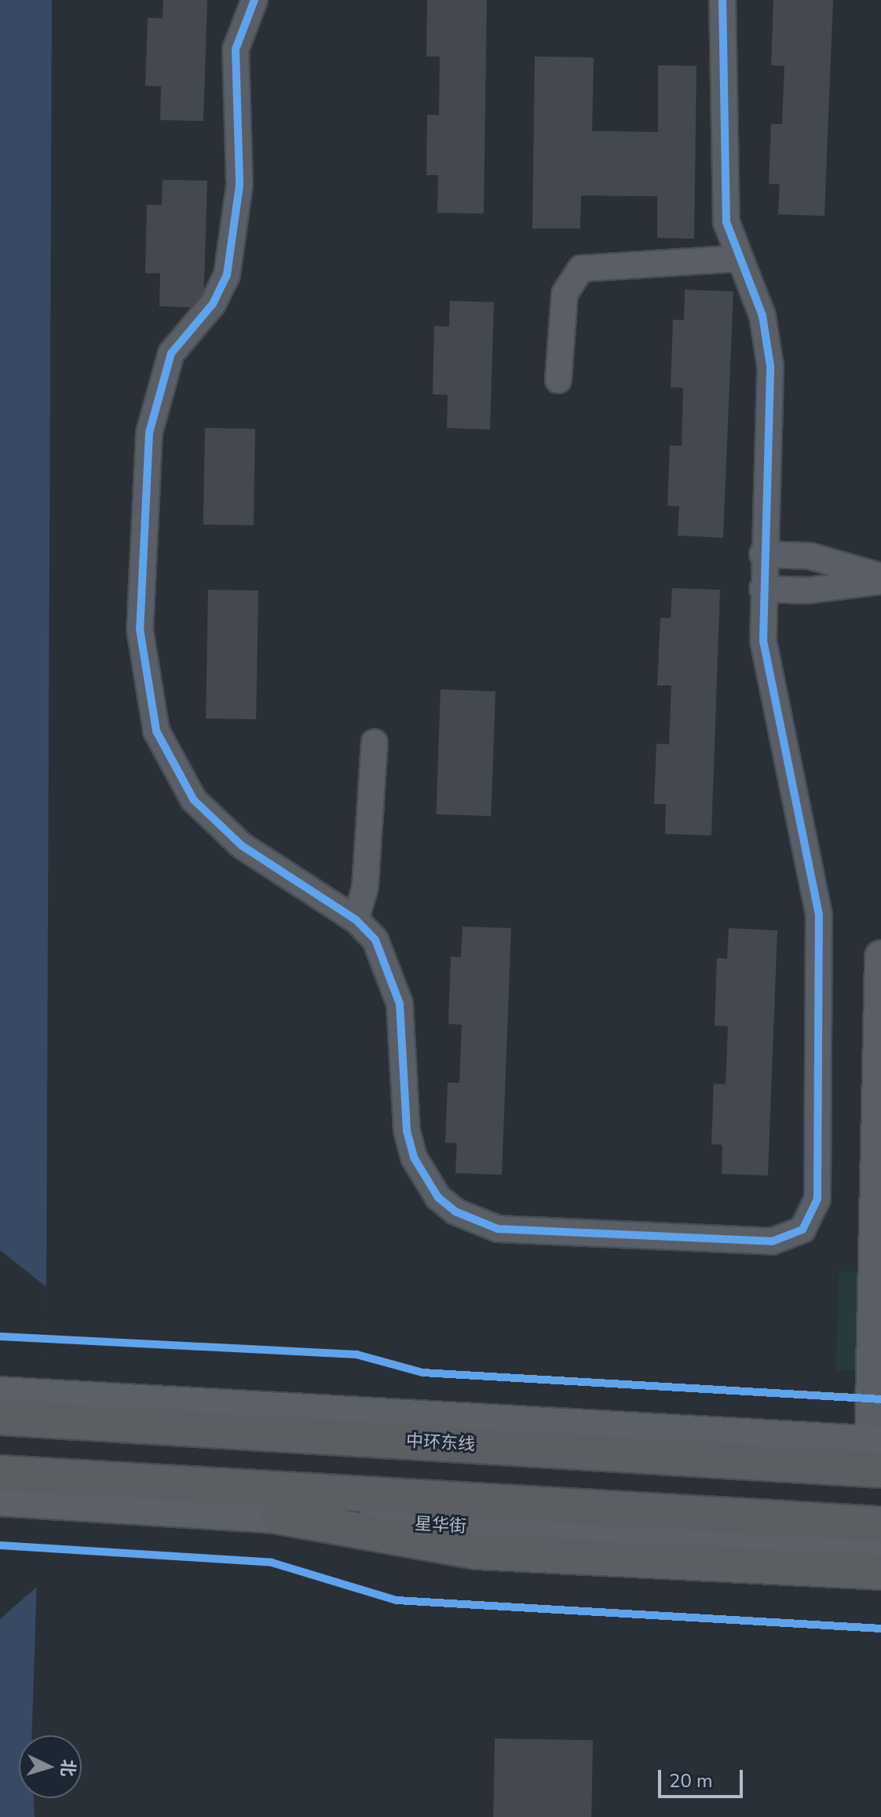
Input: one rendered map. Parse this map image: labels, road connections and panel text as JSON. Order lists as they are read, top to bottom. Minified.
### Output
{"streets":{"highway":["中环东线"],"main road":["星华街"]},"scale_bar":"20 m","north":"right"}
